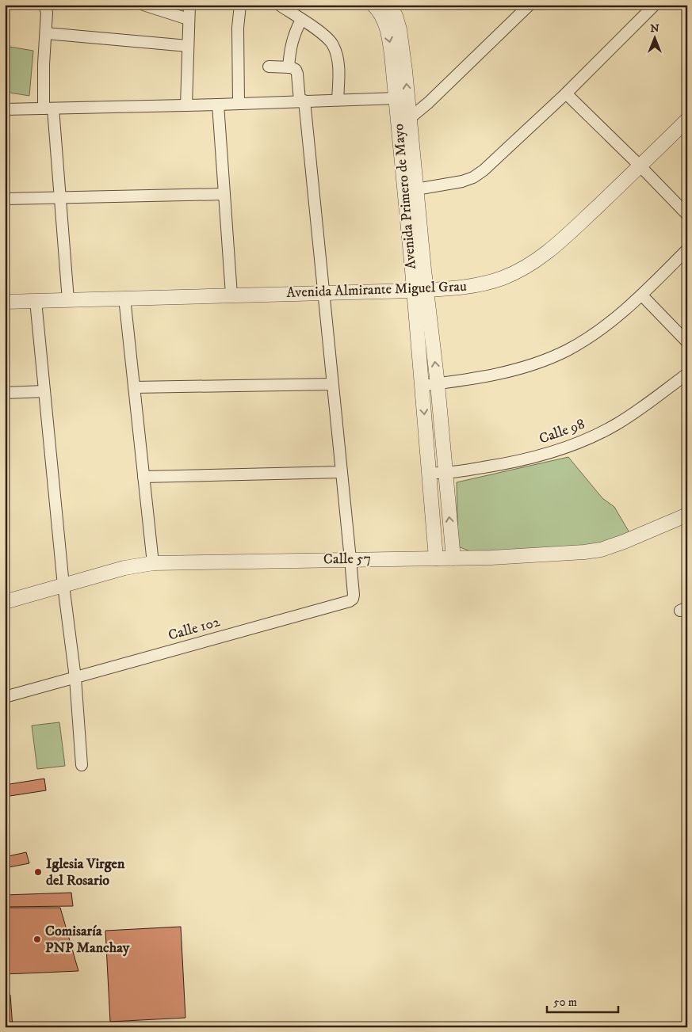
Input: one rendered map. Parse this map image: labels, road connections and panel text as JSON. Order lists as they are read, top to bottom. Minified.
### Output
{"streets":{"street":["Avenida Primero de Mayo","Avenida Almirante Miguel Grau","Calle 98","Calle 57","Calle 102"]},"crossings":[["Avenida Primero de Mayo","Avenida Almirante Miguel Grau"],["Avenida Primero de Mayo","Calle 98"],["Avenida Primero de Mayo","Calle 57"],["Avenida Almirante Miguel Grau","Calle 102"],["Calle 57","Calle 102"]],"places":["Iglesia Virgen del Rosario","Comisaría PNP Manchay"],"scale_bar":"50 m","north":"top"}
